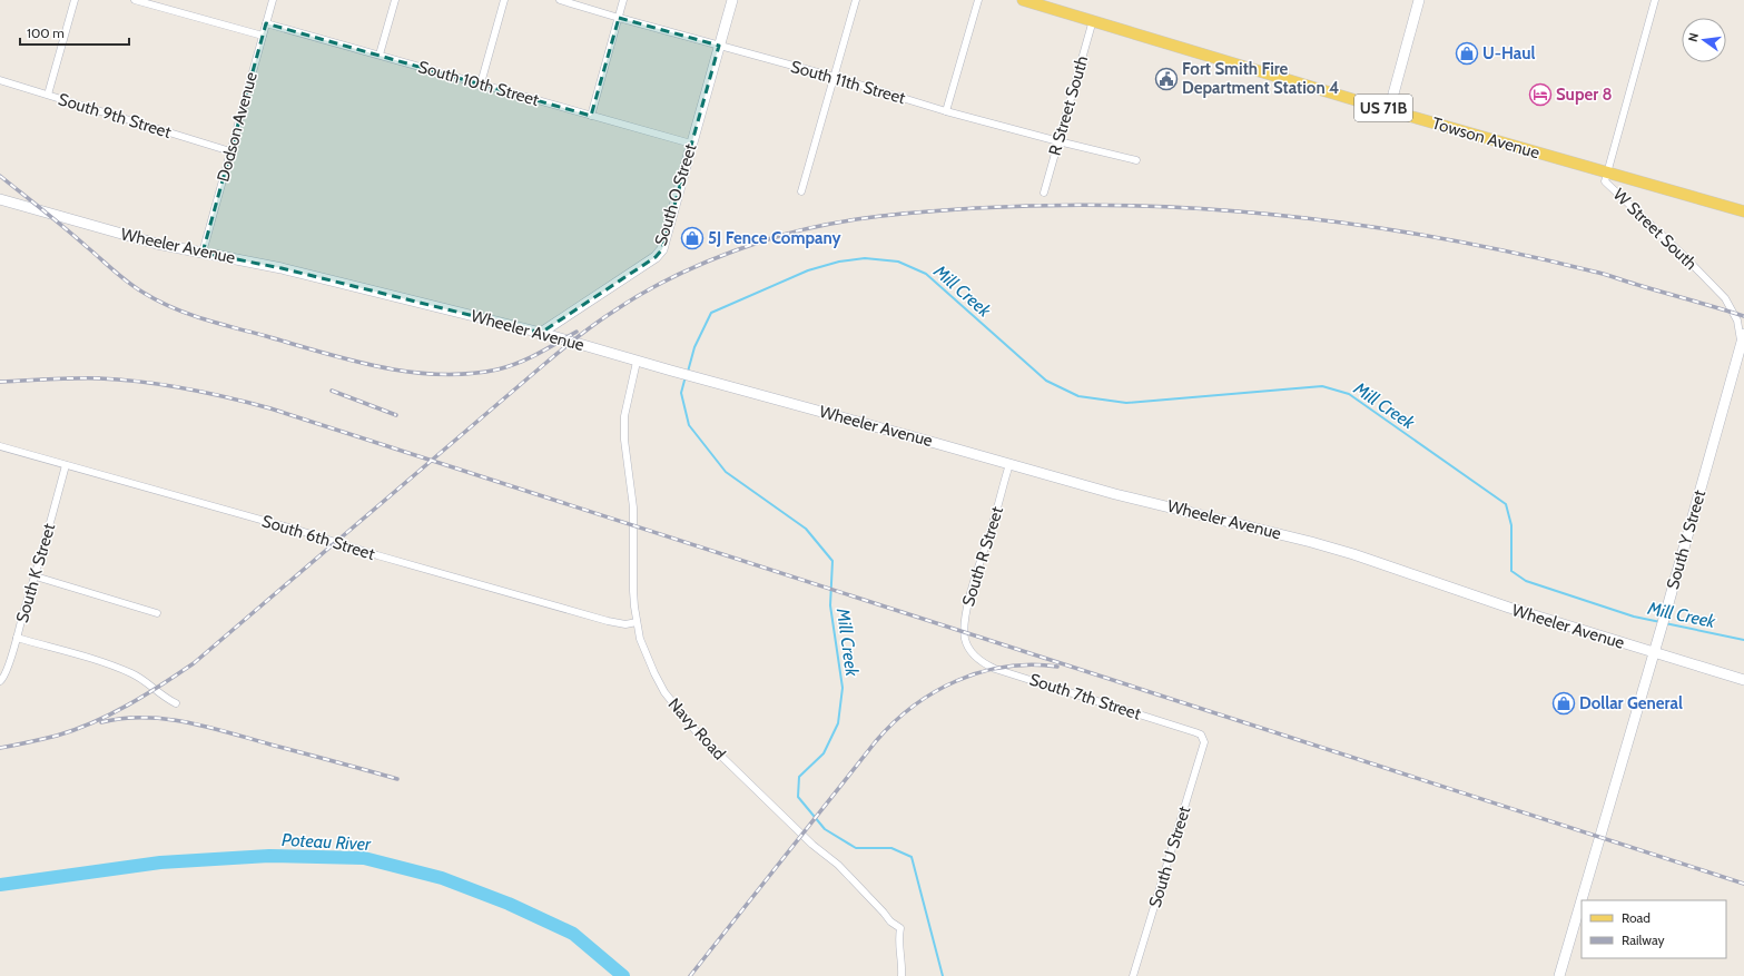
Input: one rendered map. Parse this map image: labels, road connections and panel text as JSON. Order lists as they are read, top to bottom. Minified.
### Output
{"streets":{"main road":["US 71B","Towson Avenue","South O Street","Wheeler Avenue","South Y Street"],"street":["South 11th Street","South 10th Street","R Street South","South 9th Street","Dodson Avenue","W Street South","South 6th Street","South R Street","South K Street","South 7th Street","Navy Road","South U Street"]},"crossings":[["South 11th Street","R Street South"],["South 11th Street","South O Street"],["South 10th Street","Dodson Avenue"],["South 10th Street","South O Street"],["R Street South","Towson Avenue"],["South 9th Street","Dodson Avenue"],["Dodson Avenue","Wheeler Avenue"],["Towson Avenue","W Street South"],["South O Street","Wheeler Avenue"],["W Street South","South Y Street"],["Wheeler Avenue","South Y Street"],["Wheeler Avenue","South R Street"],["Wheeler Avenue","Navy Road"],["South 6th Street","South K Street"],["South 6th Street","Navy Road"],["South R Street","South 7th Street"],["South 7th Street","South U Street"]],"water":["Mill Creek","Poteau River"],"places":{"shop":["U-Haul","5J Fence Company","Dollar General"],"public building":["Fort Smith Fire Department Station 4"],"hotel":["Super 8"]},"legend":["Road","Railway"],"scale_bar":"100 m","north":"left"}
